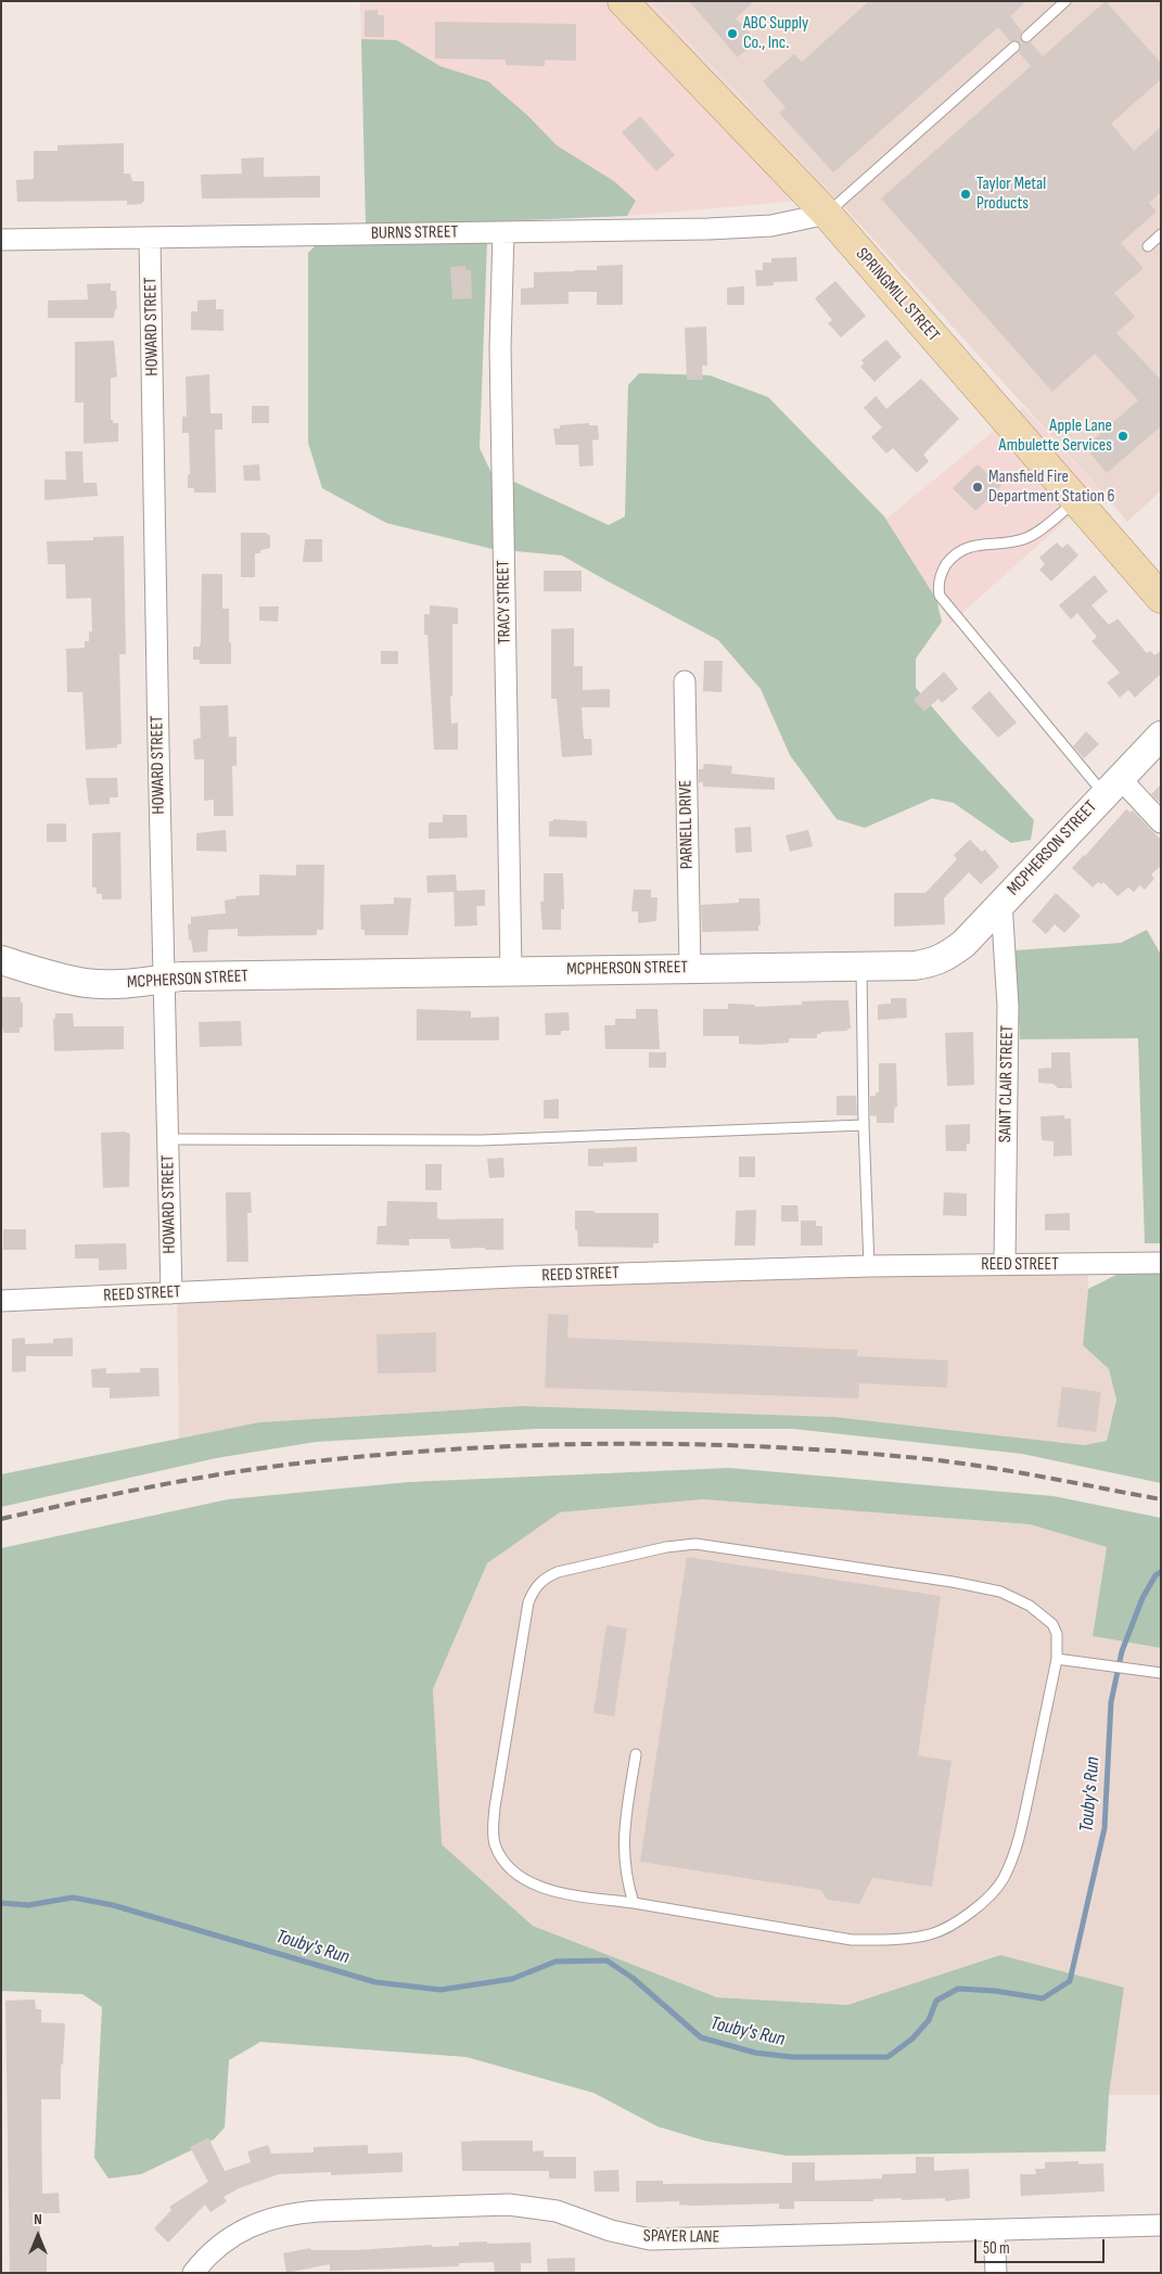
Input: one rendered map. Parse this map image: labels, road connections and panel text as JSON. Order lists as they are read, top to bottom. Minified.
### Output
{"streets":{"main road":["SPRINGMILL STREET"],"street":["BURNS STREET","HOWARD STREET","TRACY STREET","PARNELL DRIVE","MCPHERSON STREET","SAINT CLAIR STREET","REED STREET","SPAYER LANE"]},"crossings":[["BURNS STREET","SPRINGMILL STREET"],["BURNS STREET","HOWARD STREET"],["BURNS STREET","TRACY STREET"],["HOWARD STREET","MCPHERSON STREET"],["HOWARD STREET","REED STREET"],["TRACY STREET","MCPHERSON STREET"],["PARNELL DRIVE","MCPHERSON STREET"],["MCPHERSON STREET","SAINT CLAIR STREET"],["SAINT CLAIR STREET","REED STREET"]],"water":["Touby's Run"],"places":["ABC Supply Co., Inc.","Taylor Metal Products","Apple Lane Ambulette Services","Mansfield Fire Department Station 6"],"scale_bar":"50 m","north":"top"}
